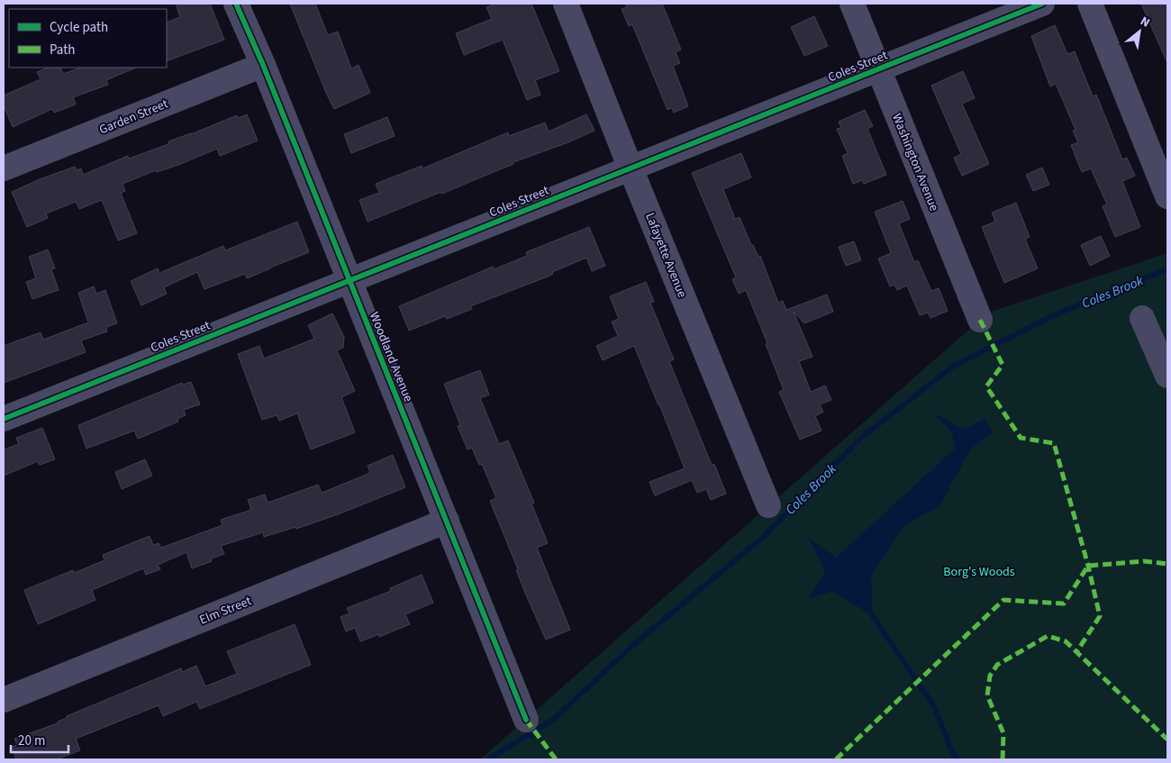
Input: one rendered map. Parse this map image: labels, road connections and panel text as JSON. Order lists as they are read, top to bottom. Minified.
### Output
{"streets":{"street":["Coles Street","Garden Street","Washington Avenue","Lafayette Avenue","Woodland Avenue","Elm Street"]},"crossings":[["Coles Street","Washington Avenue"],["Coles Street","Lafayette Avenue"],["Coles Street","Woodland Avenue"],["Garden Street","Woodland Avenue"],["Woodland Avenue","Elm Street"]],"water":["Coles Brook"],"parks":["Borg's Woods"],"legend":["Cycle path","Path"],"scale_bar":"20 m","north":"top right"}
